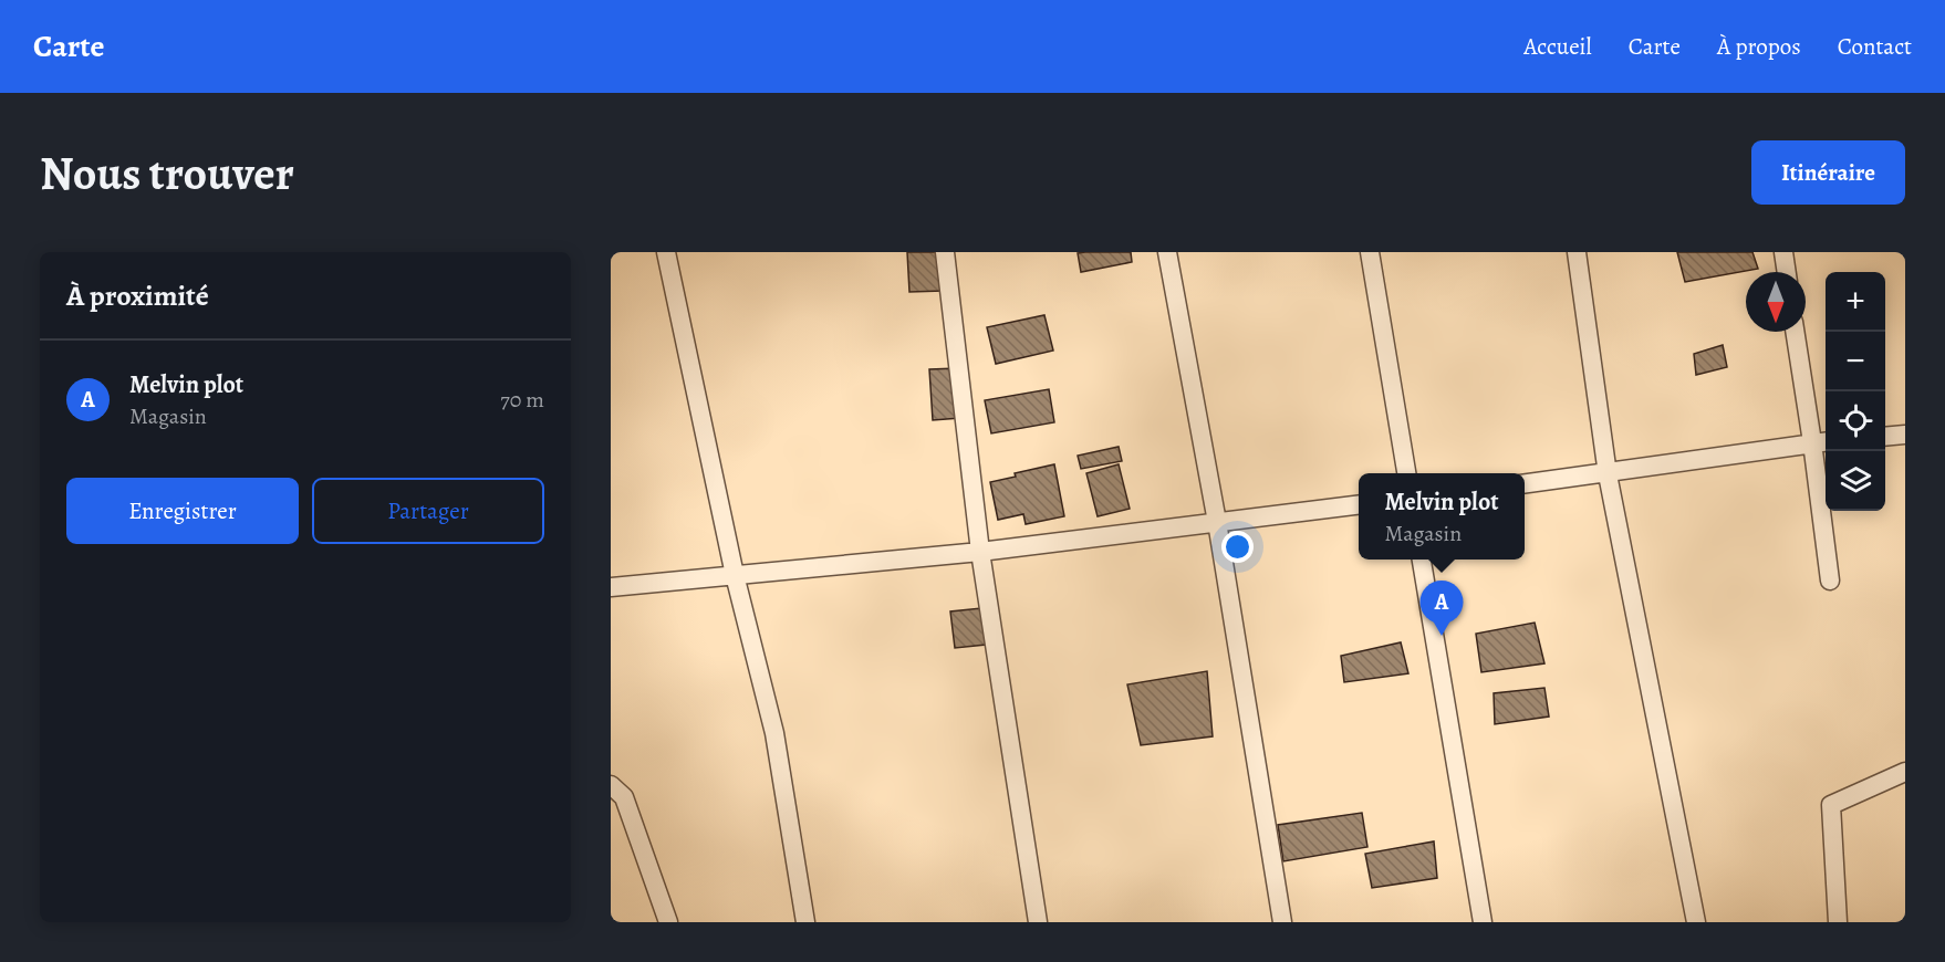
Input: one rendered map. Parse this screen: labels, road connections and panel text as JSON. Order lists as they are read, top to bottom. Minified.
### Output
{"north":"bottom","page":{"header":"Carte","nav":["Accueil","Carte","À propos","Contact"],"buttons":["Itinéraire",["Enregistrer","Partager"]],"title":"Nous trouver","heading":"À proximité","map_buttons":["+","−"],"list":[{"mark":"A","name":"Melvin plot","note":"Magasin","value":"70 m"}],"popup":["Melvin plot","Magasin"],"pins":"A"}}
